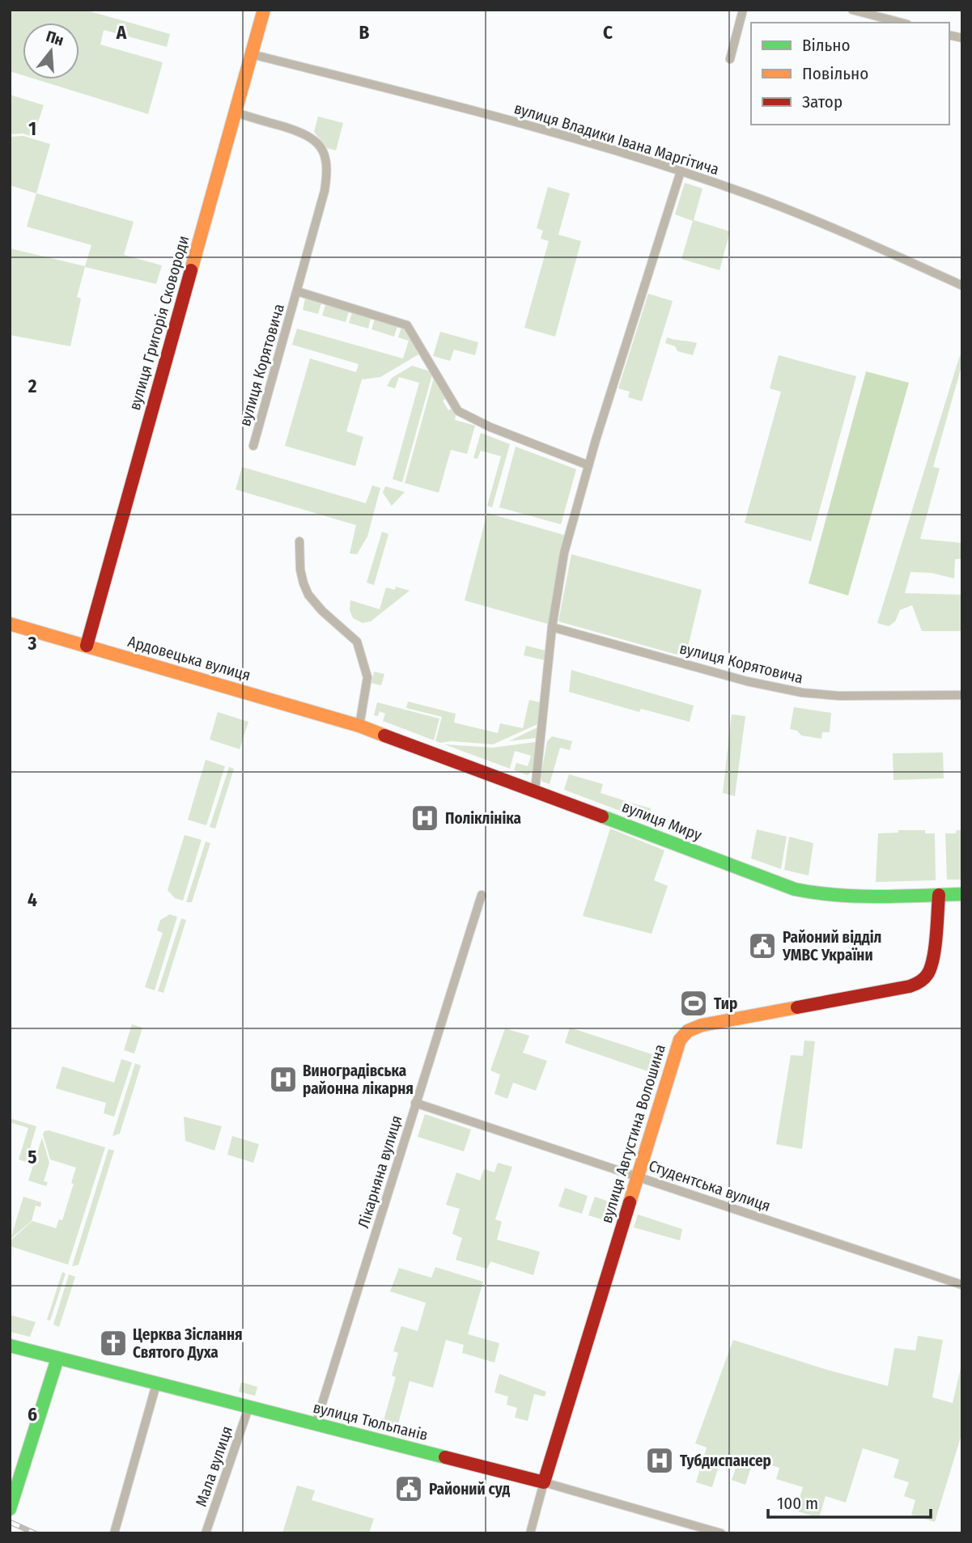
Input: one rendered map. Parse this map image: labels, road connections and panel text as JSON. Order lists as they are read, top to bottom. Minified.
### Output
{"streets":{"main road":["вулиця Григорія Сковороди","Ардовецька вулиця","вулиця Миру","вулиця Августина Волошина","вулиця Тюльпанів"],"street":["вулиця Владики Івана Маргітича","вулиця Корятовича","Лікарняна вулиця","Студентська вулиця","Мала вулиця"]},"crossings":[["вулиця Владики Івана Маргітича","вулиця Григорія Сковороди"],["вулиця Григорія Сковороди","вулиця Корятовича"],["вулиця Григорія Сковороди","Ардовецька вулиця"],["Ардовецька вулиця","вулиця Миру"],["вулиця Миру","вулиця Августина Волошина"],["вулиця Августина Волошина","Студентська вулиця"],["вулиця Августина Волошина","вулиця Тюльпанів"],["Лікарняна вулиця","Студентська вулиця"],["Лікарняна вулиця","вулиця Тюльпанів"],["вулиця Тюльпанів","Мала вулиця"]],"places":{"hospital":["Поліклініка","Виноградівська районна лікарня","Тубдиспансер"],"public building":["Районий відділ УМВС України","Районий суд"],"sports":["Тир"],"church":["Церква Зіслання Святого Духа"]},"legend":["Вільно","Повільно","Затор"],"scale_bar":"100 m","north":"top","grid":{"columns":["A","B","C"],"rows":["1","2","3","4","5","6"]}}
